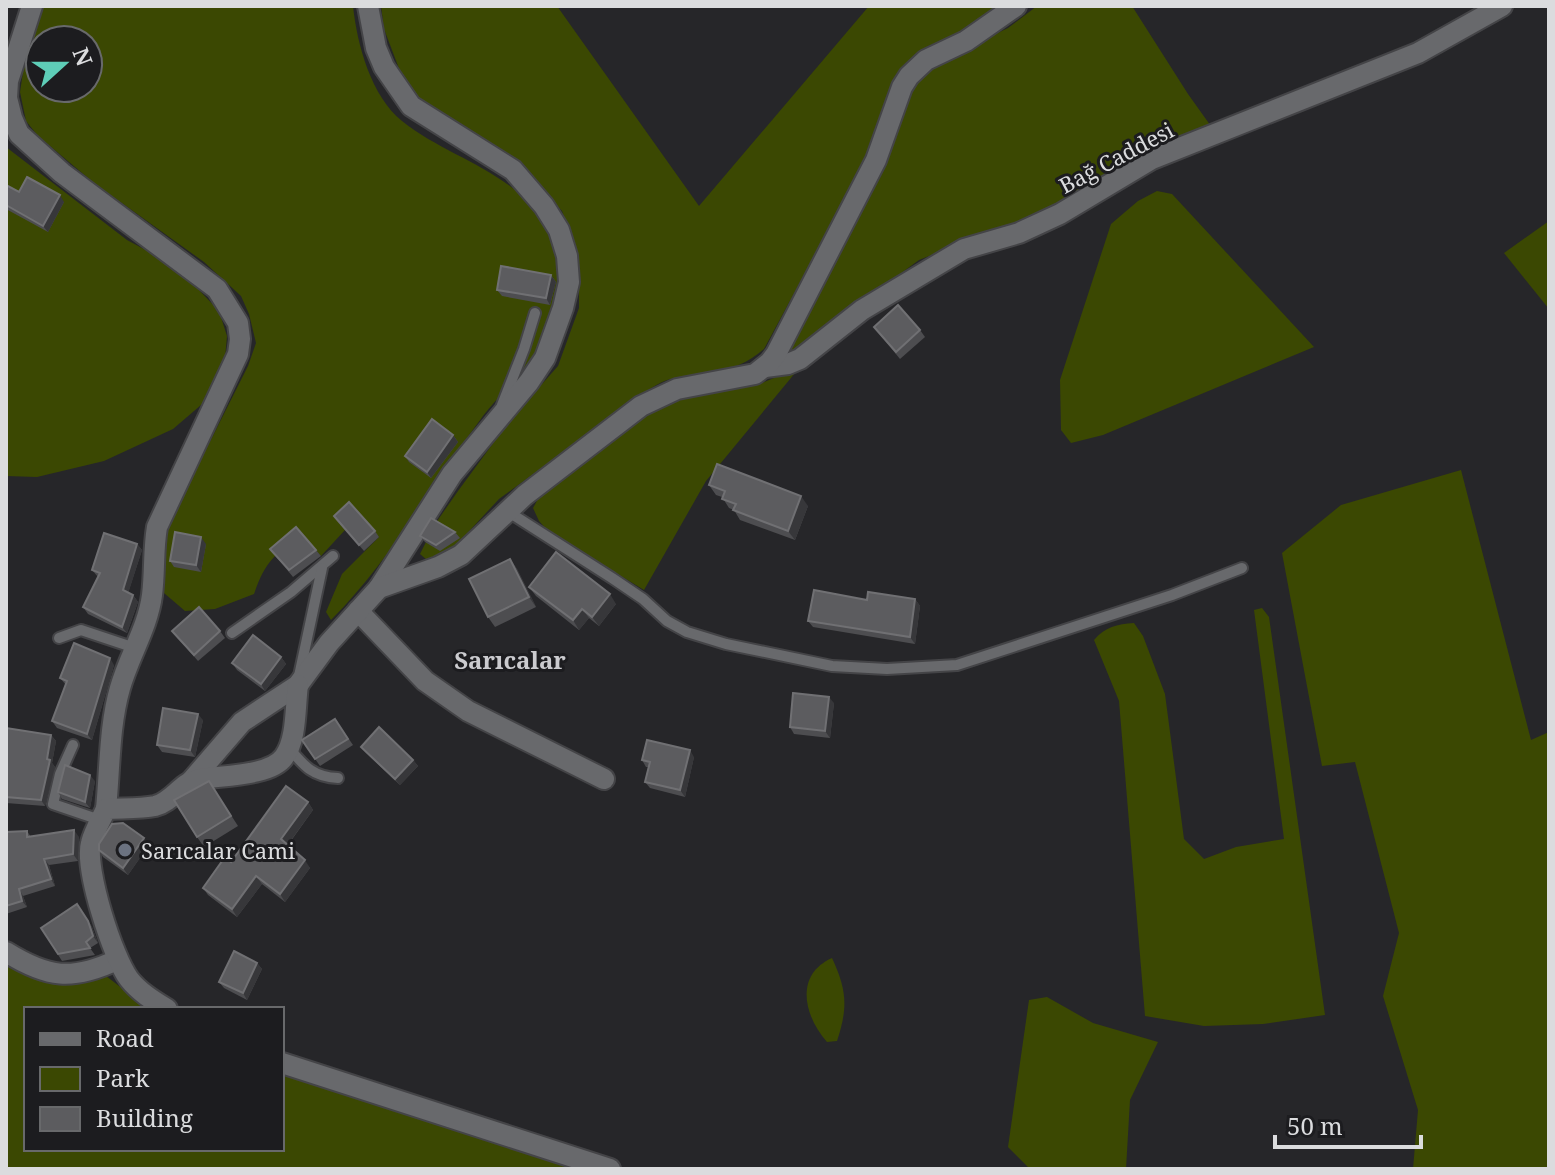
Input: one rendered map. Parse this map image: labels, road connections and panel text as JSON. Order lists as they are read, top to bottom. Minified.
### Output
{"streets":{"street":["Bağ Caddesi"]},"districts":["Sarıcalar"],"places":["Sarıcalar Cami"],"legend":["Road","Park","Building"],"scale_bar":"50 m","north":"right"}
